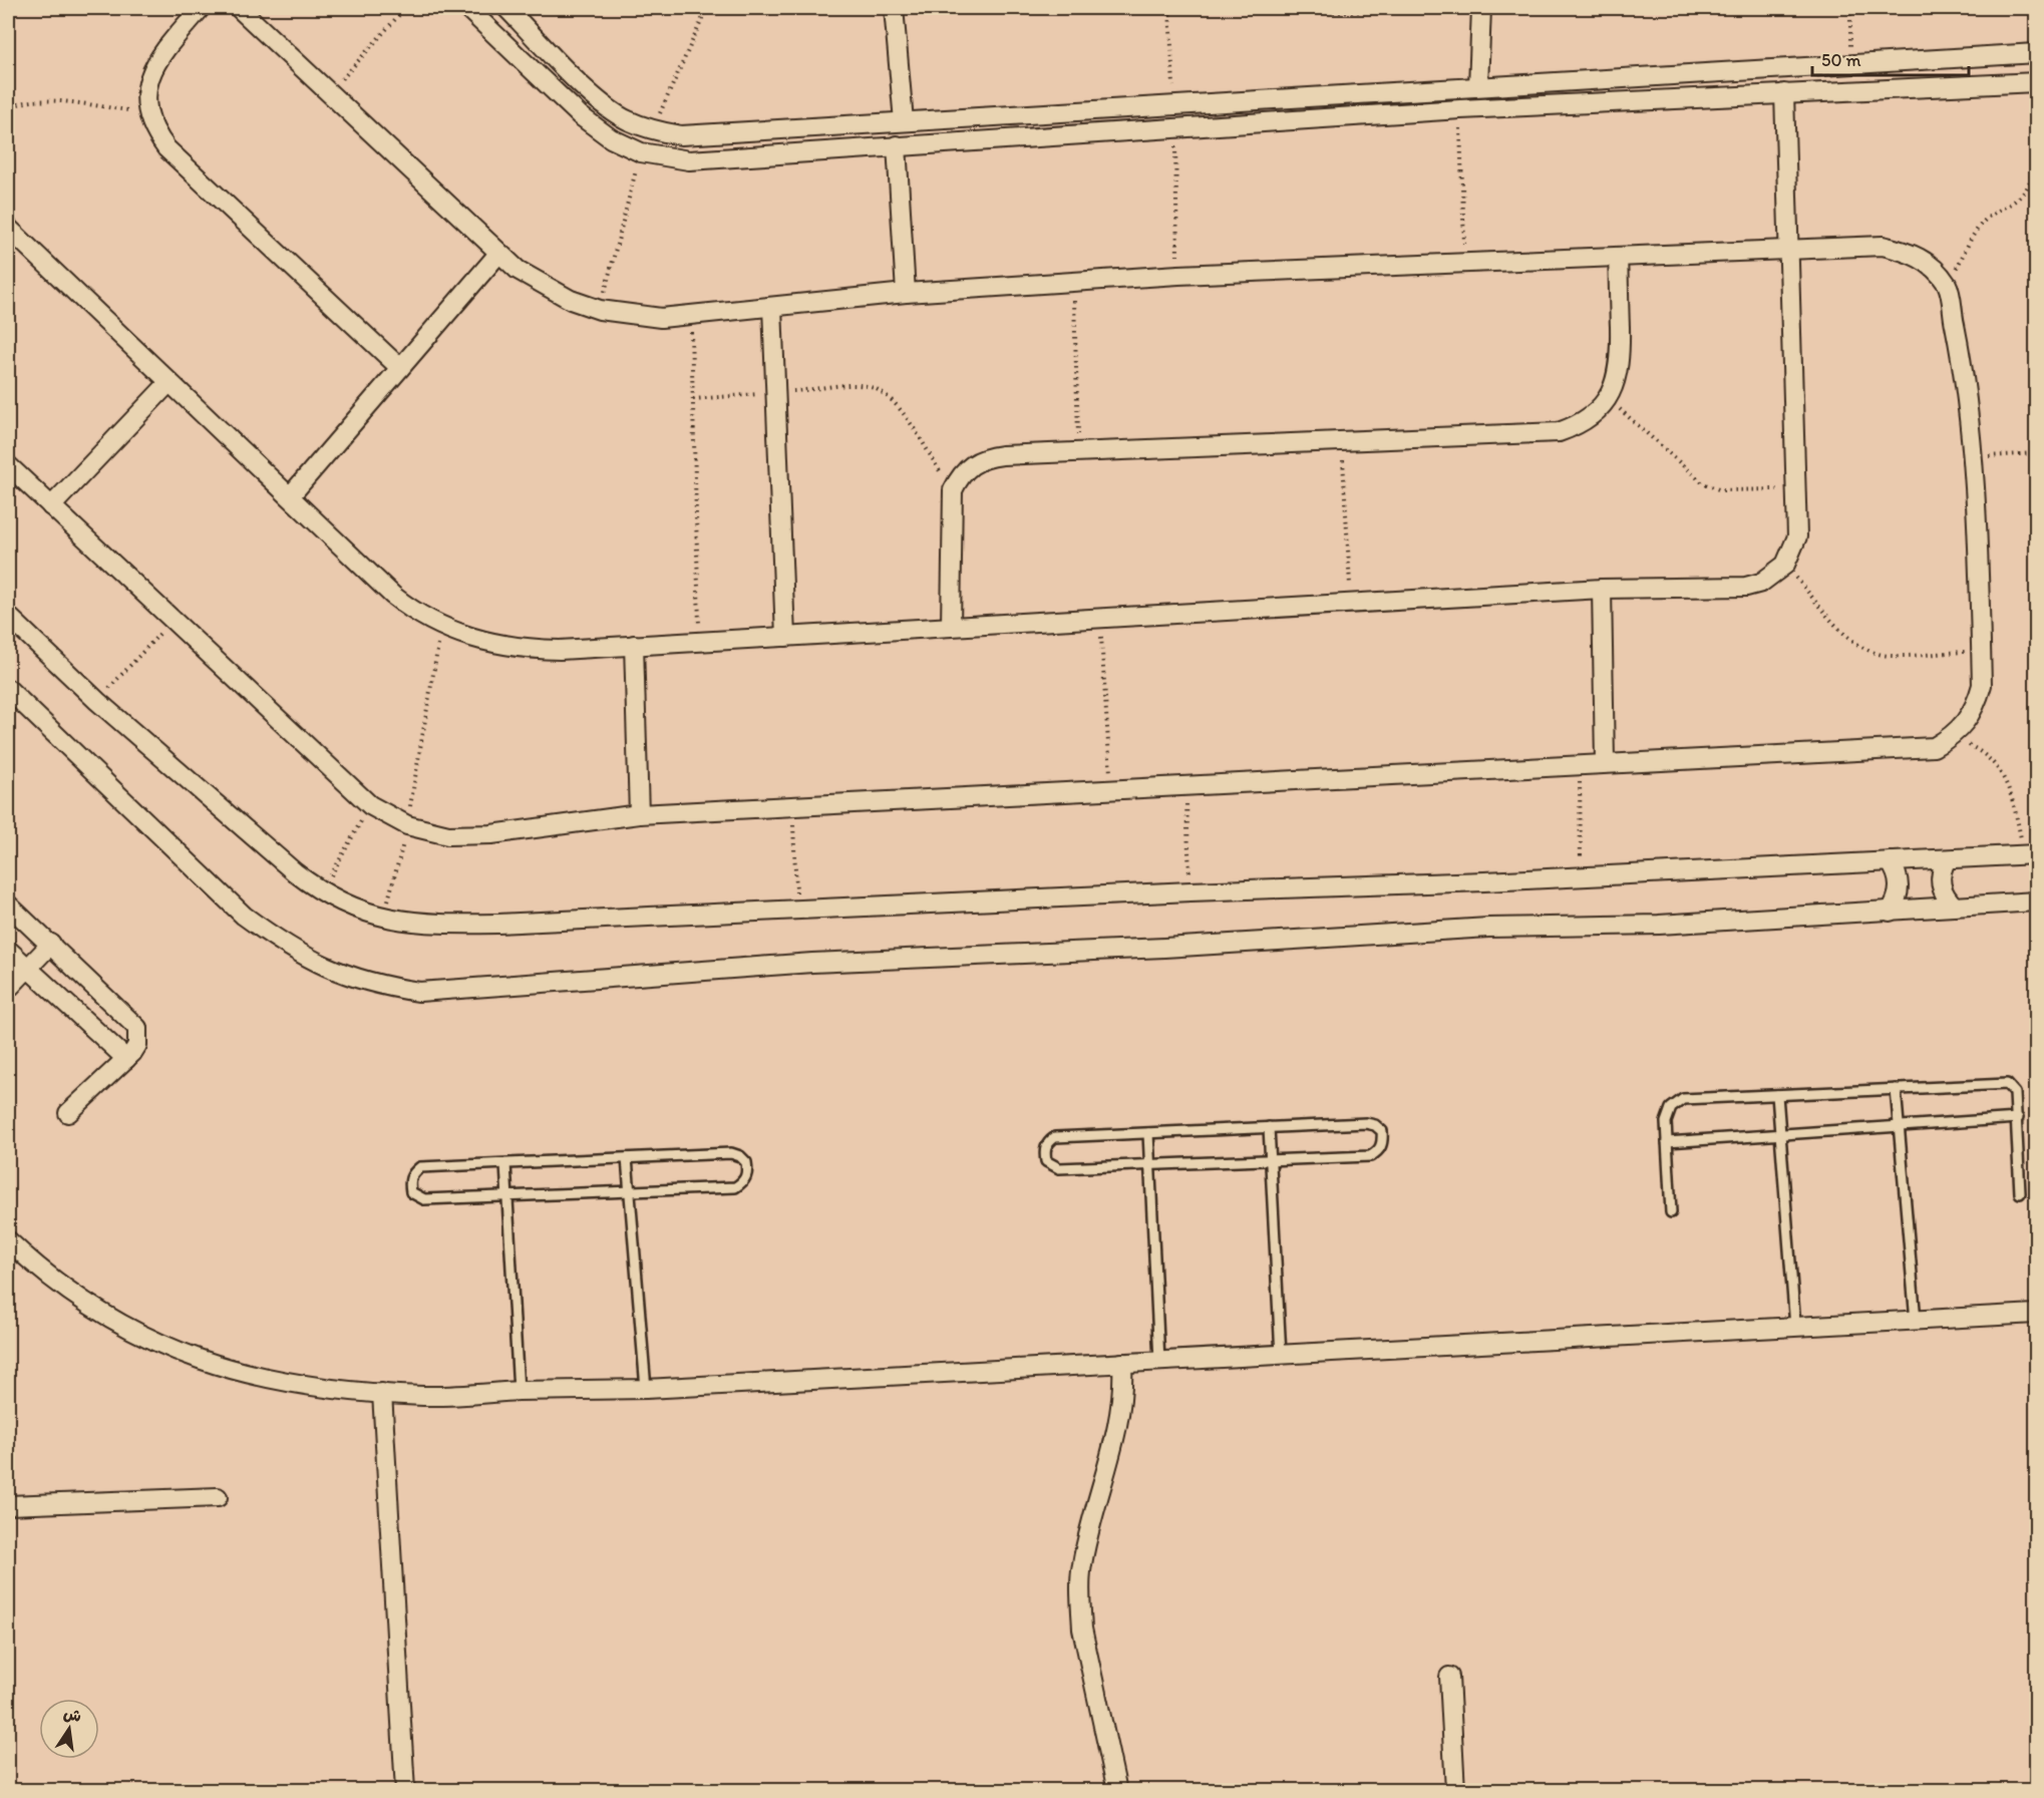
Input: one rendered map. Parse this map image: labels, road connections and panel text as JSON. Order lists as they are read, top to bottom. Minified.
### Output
{"scale_bar":"50 m","north":"top"}
